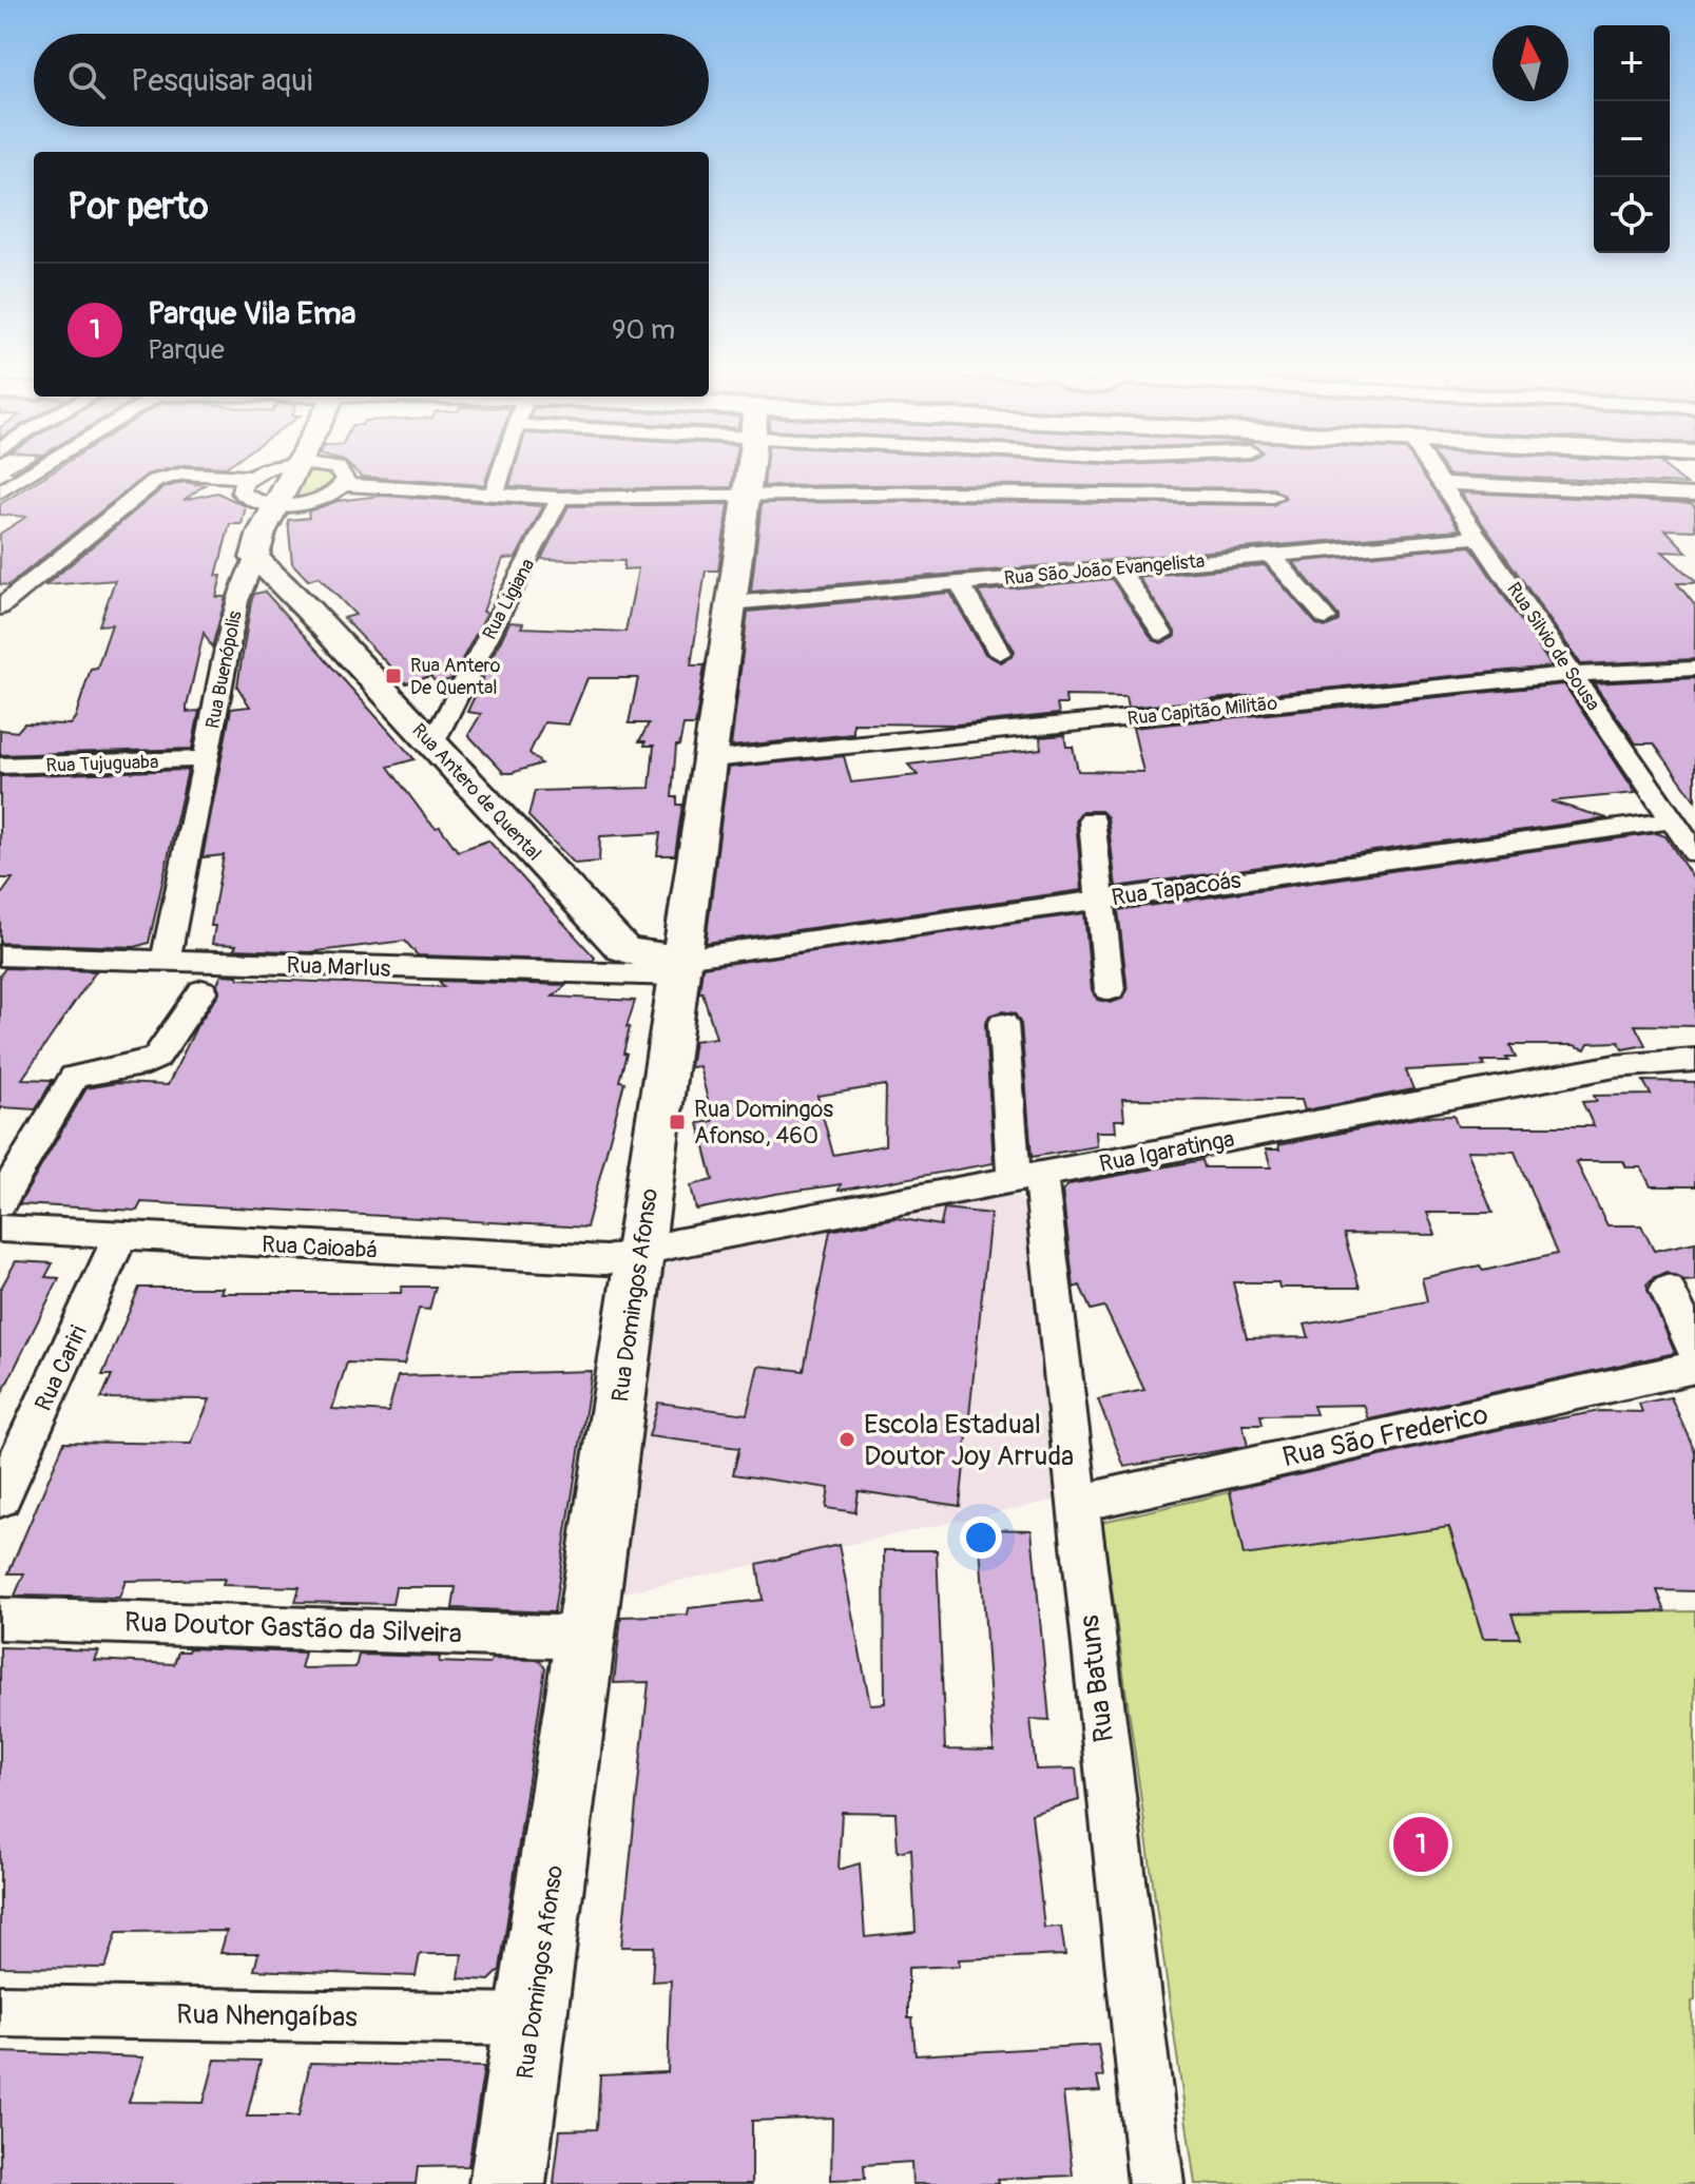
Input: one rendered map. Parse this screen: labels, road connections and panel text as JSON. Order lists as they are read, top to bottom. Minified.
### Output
{"streets":{"street":["Rua São João Evangelista","Rua Ligiana","Rua Silvio de Sousa","Rua Buenópolis","Rua Capitão Militão","Rua Tujuguaba","Rua Antero de Quental","Rua Tapacoás","Rua Marlus","Rua Igaratinga","Rua Caioabá","Rua Domingos Afonso","Rua Cariri","Rua São Frederico","Rua Doutor Gastão da Silveira","Rua Batuns","Rua Nhengaíbas"]},"crossings":[["Rua São João Evangelista","Rua Silvio de Sousa"],["Rua São João Evangelista","Rua Domingos Afonso"],["Rua Ligiana","Rua Antero de Quental"],["Rua Silvio de Sousa","Rua Capitão Militão"],["Rua Silvio de Sousa","Rua Tapacoás"],["Rua Buenópolis","Rua Tujuguaba"],["Rua Buenópolis","Rua Antero de Quental"],["Rua Buenópolis","Rua Marlus"],["Rua Capitão Militão","Rua Domingos Afonso"],["Rua Antero de Quental","Rua Tapacoás"],["Rua Antero de Quental","Rua Marlus"],["Rua Antero de Quental","Rua Domingos Afonso"],["Rua Tapacoás","Rua Marlus"],["Rua Tapacoás","Rua Domingos Afonso"],["Rua Marlus","Rua Domingos Afonso"],["Rua Igaratinga","Rua Caioabá"],["Rua Igaratinga","Rua Domingos Afonso"],["Rua Igaratinga","Rua Batuns"],["Rua Caioabá","Rua Domingos Afonso"],["Rua Caioabá","Rua Cariri"],["Rua Domingos Afonso","Rua Doutor Gastão da Silveira"],["Rua Domingos Afonso","Rua Nhengaíbas"],["Rua São Frederico","Rua Batuns"]],"places":{"transit":["Rua Antero De Quental","Rua Domingos Afonso, 460"],"other":["Escola Estadual Doutor Joy Arruda"]},"north":"top","page":{"map_buttons":["+","−"],"search":"Pesquisar aqui","heading":"Por perto","list":[{"mark":"1","name":"Parque Vila Ema","note":"Parque","value":"90 m"}],"pins":"1"}}
